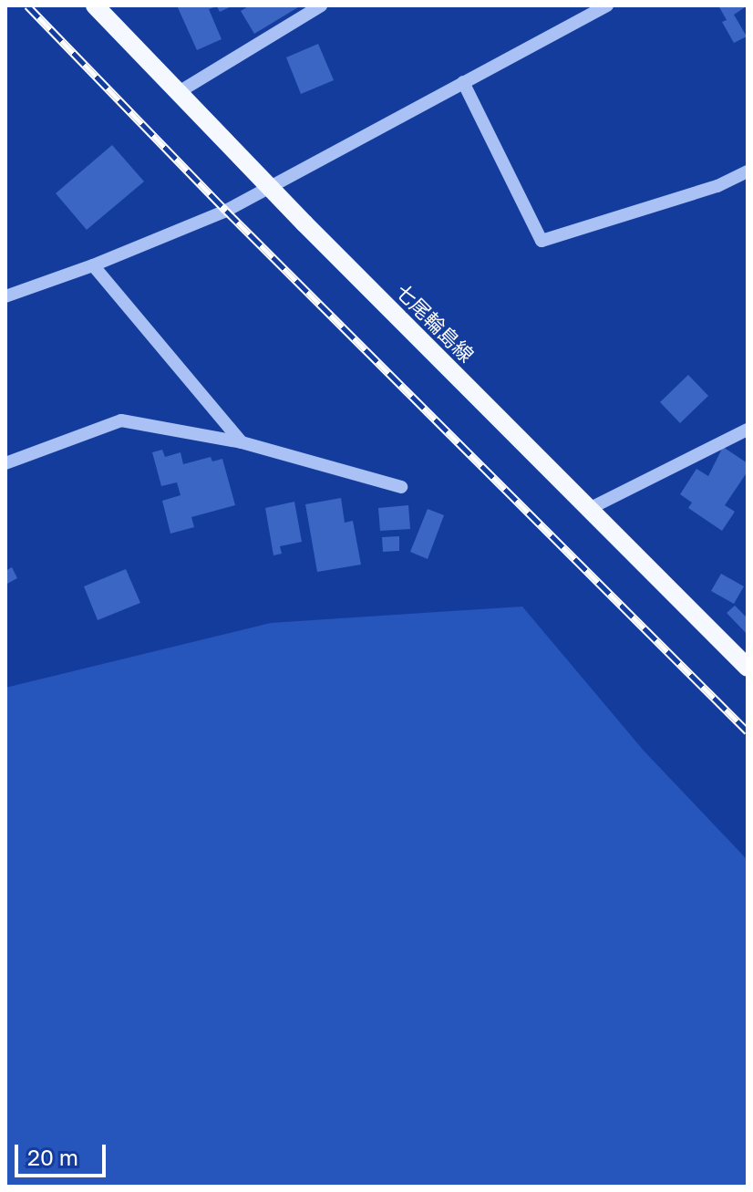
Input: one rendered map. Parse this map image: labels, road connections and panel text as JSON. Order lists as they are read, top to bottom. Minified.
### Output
{"streets":{"main road":["七尾輪島線"]},"scale_bar":"20 m"}
